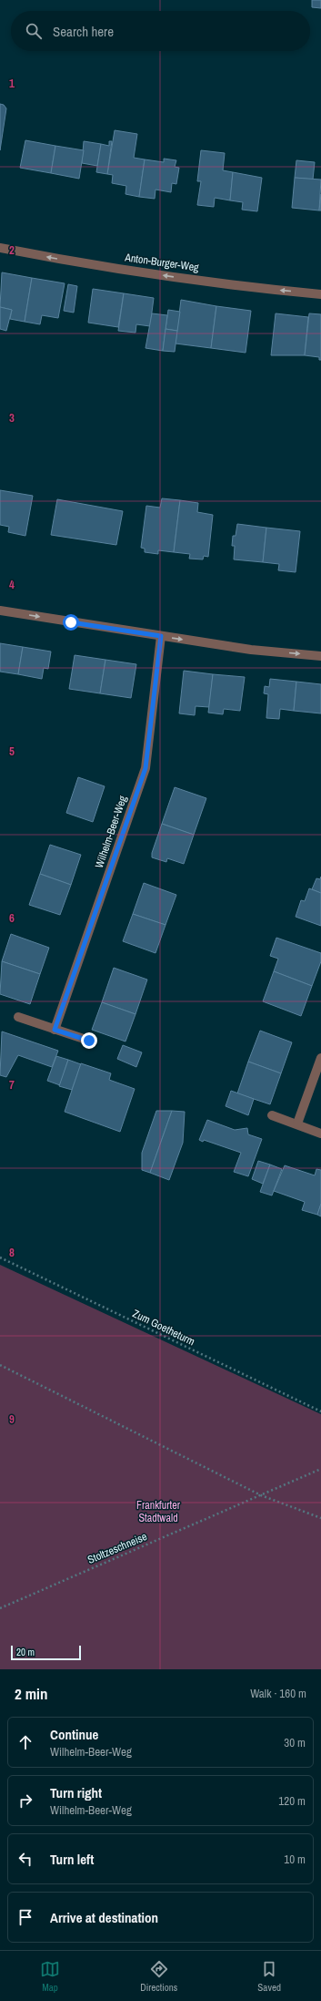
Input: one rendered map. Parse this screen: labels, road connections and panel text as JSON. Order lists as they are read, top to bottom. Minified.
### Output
{"streets":{"street":["Anton-Burger-Weg","Wilhelm-Beer-Weg"],"path":["Zum Goetheturm","Stoltzeschneise"]},"one_way":["Anton-Burger-Weg"],"parks":["Frankfurter Stadtwald"],"scale_bar":"20 m","page":{"search":"Search here","scale":"20 m","heading":["2 min","Walk · 160 m"],"list":[["Continue","Wilhelm-Beer-Weg","30 m"],["Turn right","Wilhelm-Beer-Weg","120 m"],["Turn left","10 m"],"Arrive at destination"],"nav":["Map","Directions","Saved"]},"grid":{"rows":["1","2","3","4","5","6","7","8","9"]}}
